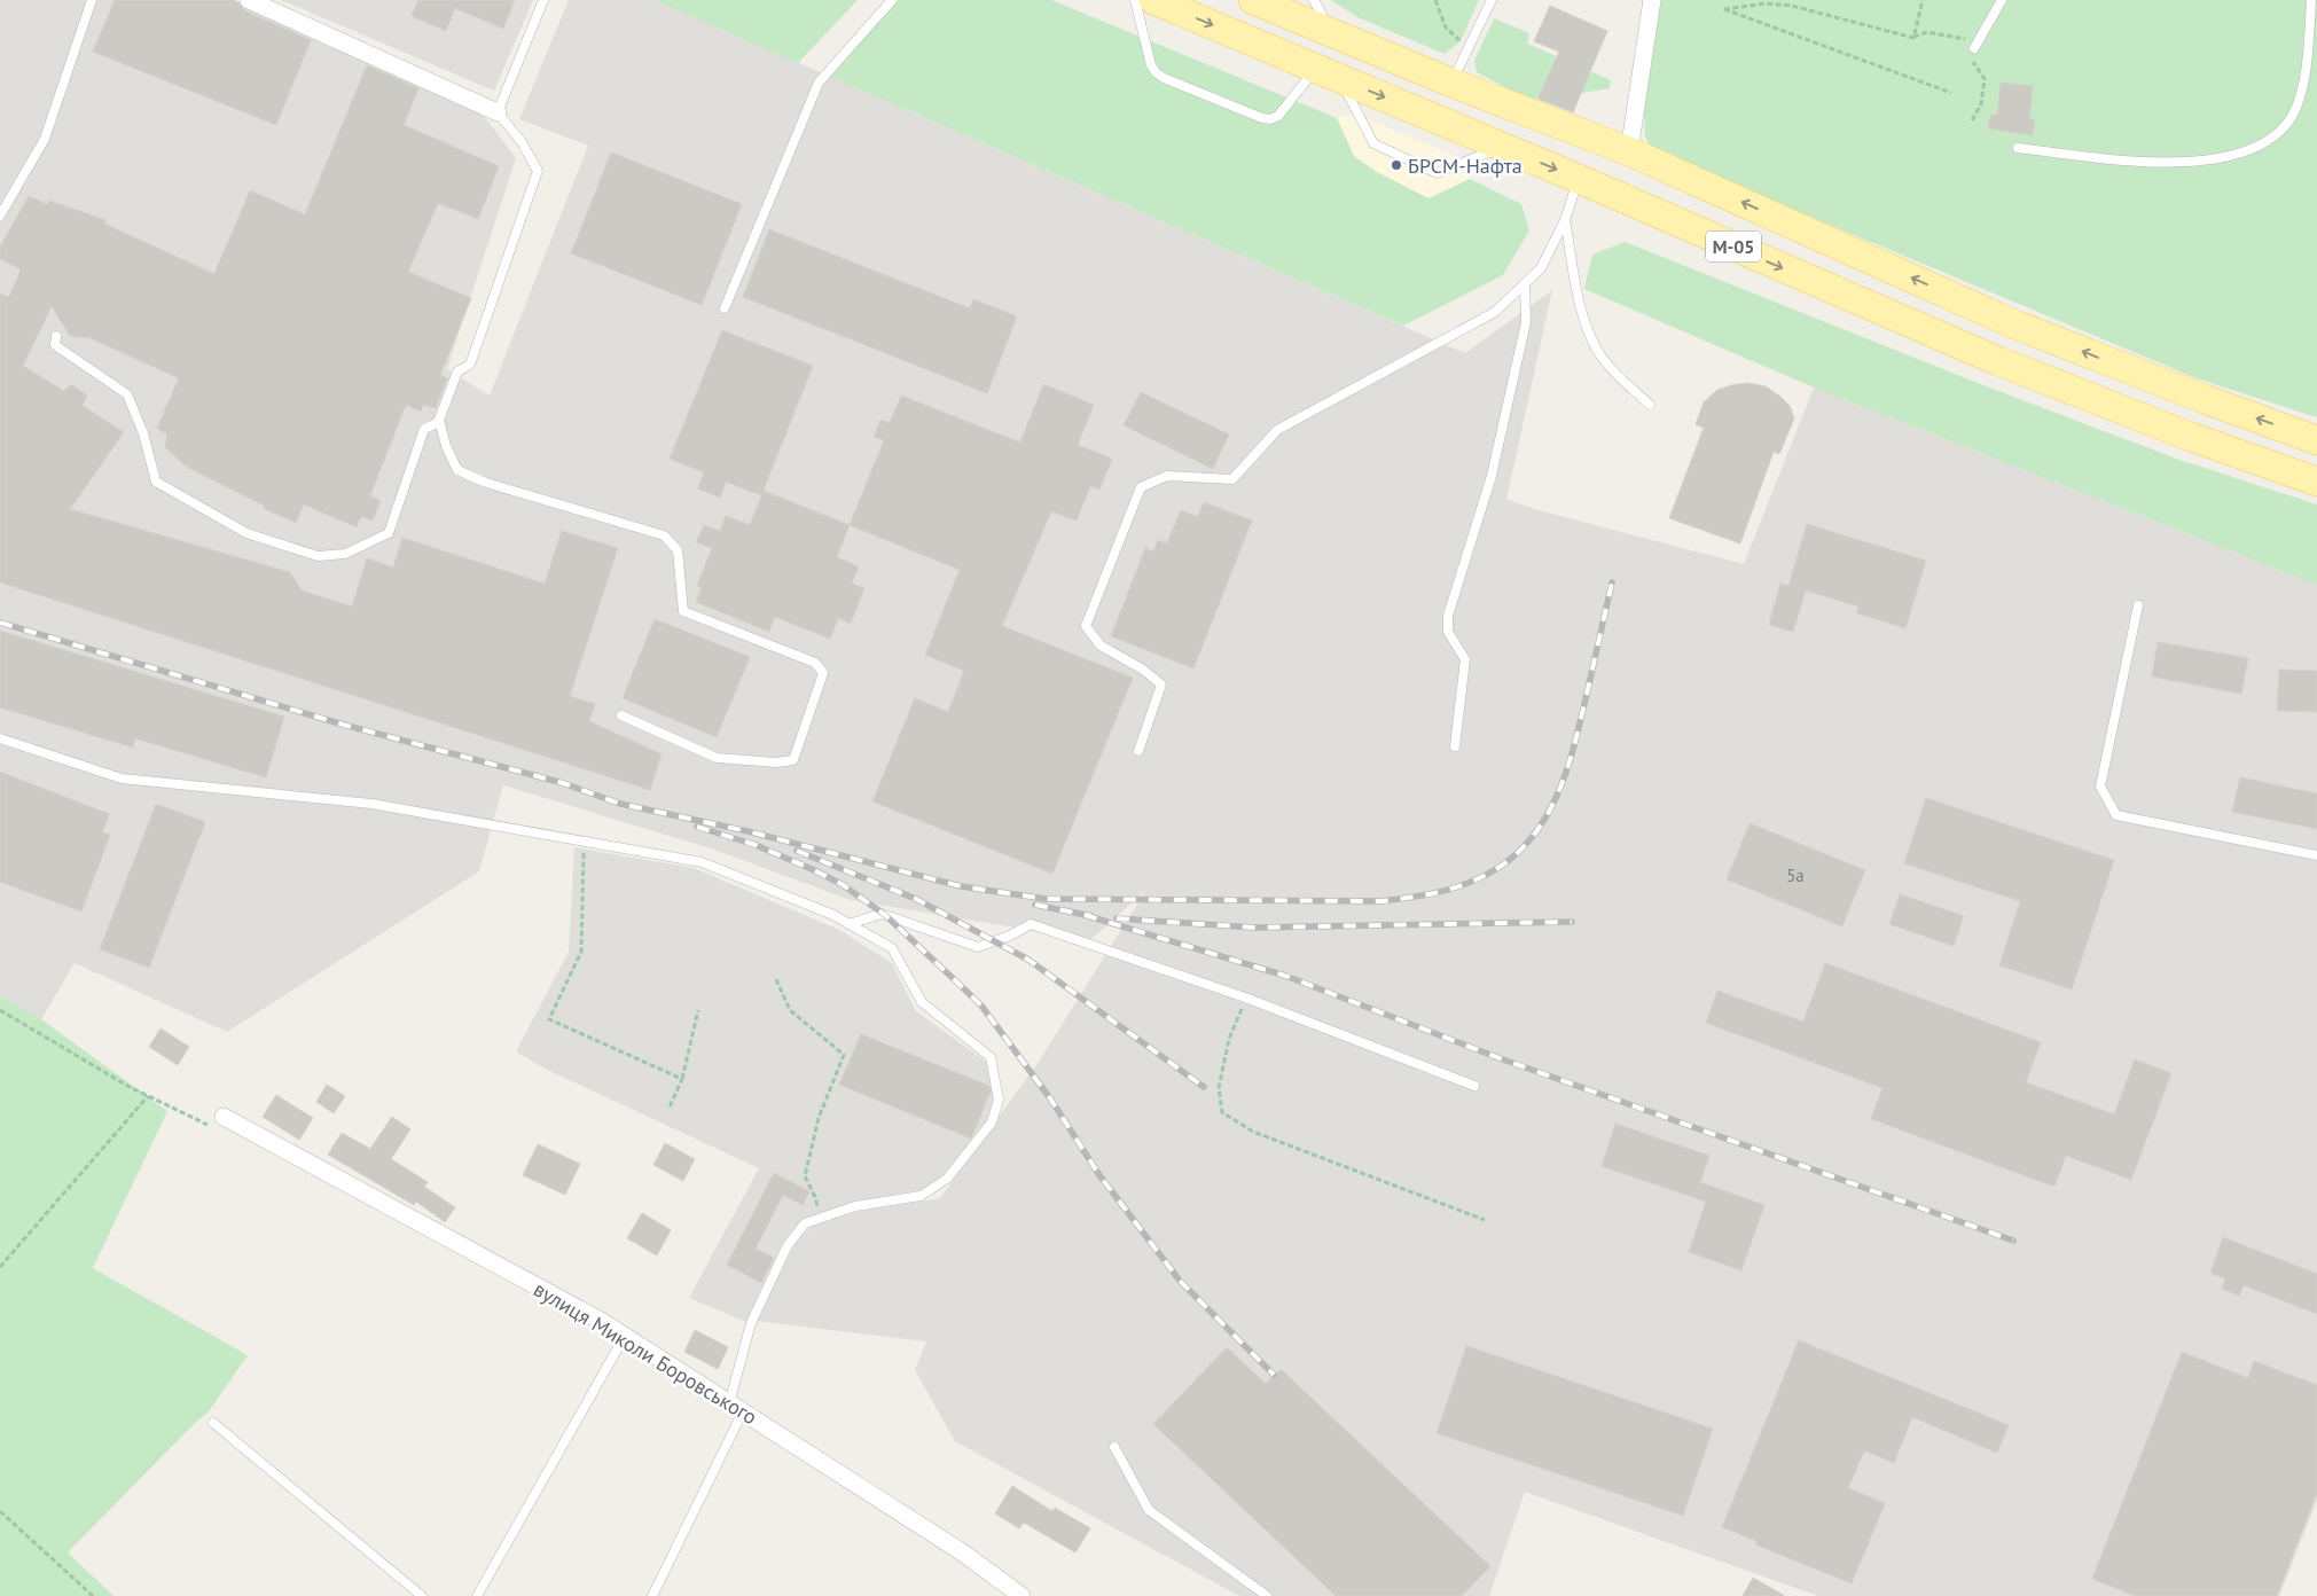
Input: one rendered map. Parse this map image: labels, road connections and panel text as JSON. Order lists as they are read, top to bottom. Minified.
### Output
{"streets":{"main road":["М-05"],"street":["вулиця Миколи Боровського"]},"places":["БРСМ-Нафта"],"house_numbers":["5а"]}
